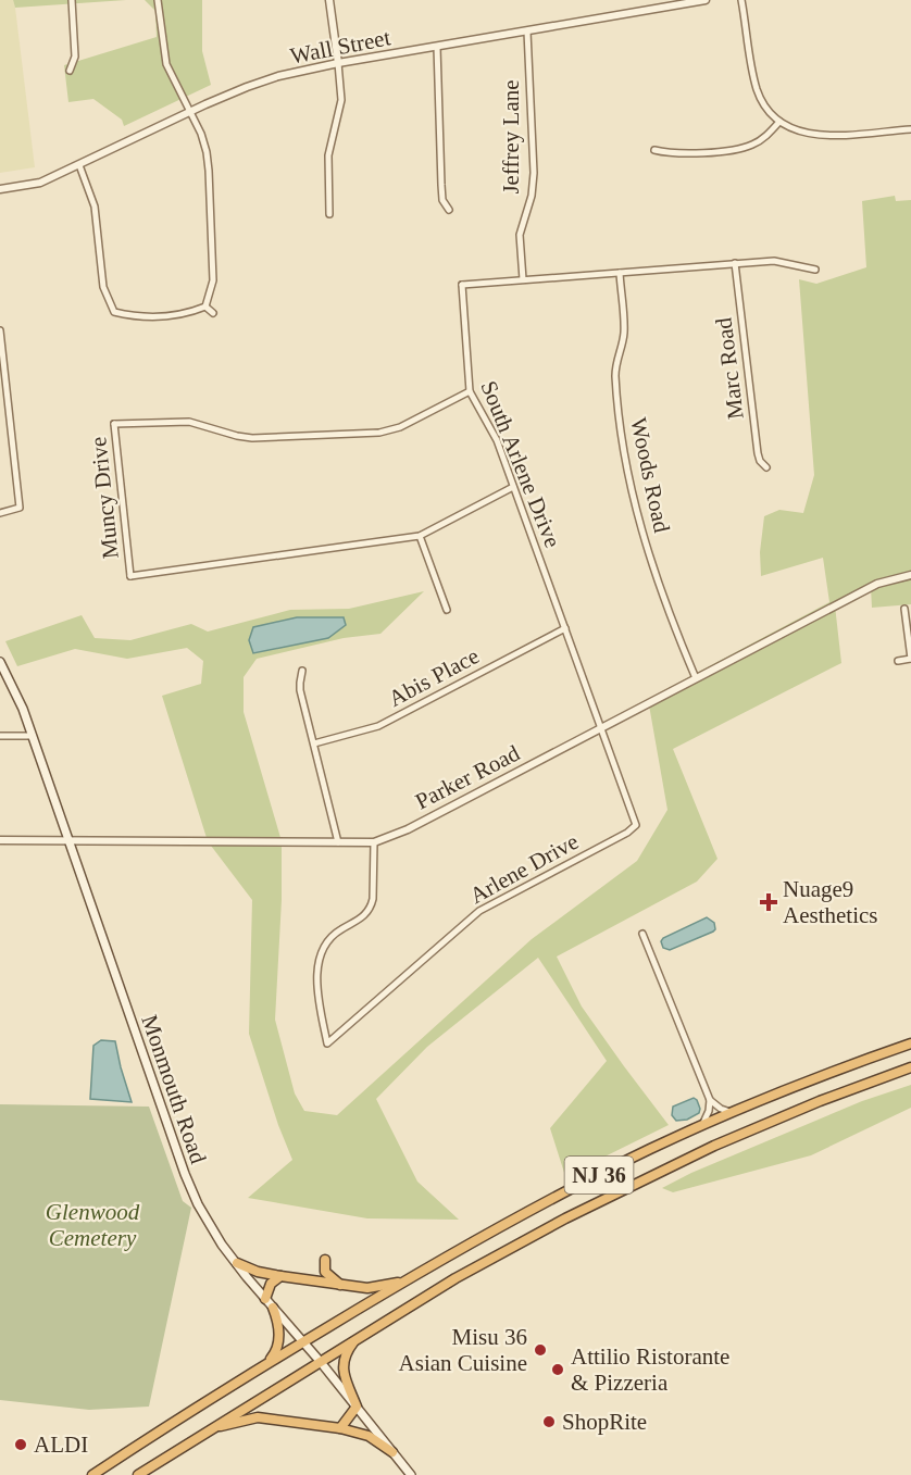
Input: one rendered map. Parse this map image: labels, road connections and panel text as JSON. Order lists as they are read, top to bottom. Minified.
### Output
{"streets":{"highway":["NJ 36"],"main road":["Monmouth Road"],"street":["Wall Street","Jeffrey Lane","Marc Road","South Arlene Drive","Woods Road","Muncy Drive","Abis Place","Parker Road","Arlene Drive"]},"crossings":[["Wall Street","Jeffrey Lane"],["South Arlene Drive","Muncy Drive"],["South Arlene Drive","Abis Place"],["South Arlene Drive","Parker Road"],["South Arlene Drive","Arlene Drive"],["Woods Road","Parker Road"],["Parker Road","Arlene Drive"],["Parker Road","Monmouth Road"],["Monmouth Road","NJ 36"]],"parks":["Glenwood Cemetery"],"places":{"health":["Nuage9 Aesthetics"],"other":["Misu 36 Asian Cuisine","Attilio Ristorante & Pizzeria","ShopRite","ALDI"]}}
